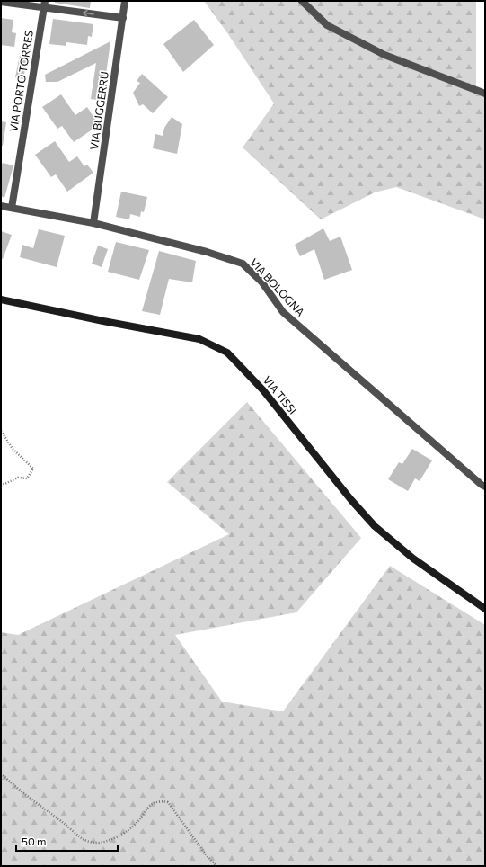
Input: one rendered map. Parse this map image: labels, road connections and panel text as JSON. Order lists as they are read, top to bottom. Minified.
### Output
{"streets":{"main road":["VIA TISSI"],"street":["VIA PORTO TORRES","VIA BUGGERRU","VIA BOLOGNA"]},"crossings":[["VIA PORTO TORRES","VIA BOLOGNA"],["VIA BUGGERRU","VIA BOLOGNA"]],"scale_bar":"50 m"}
